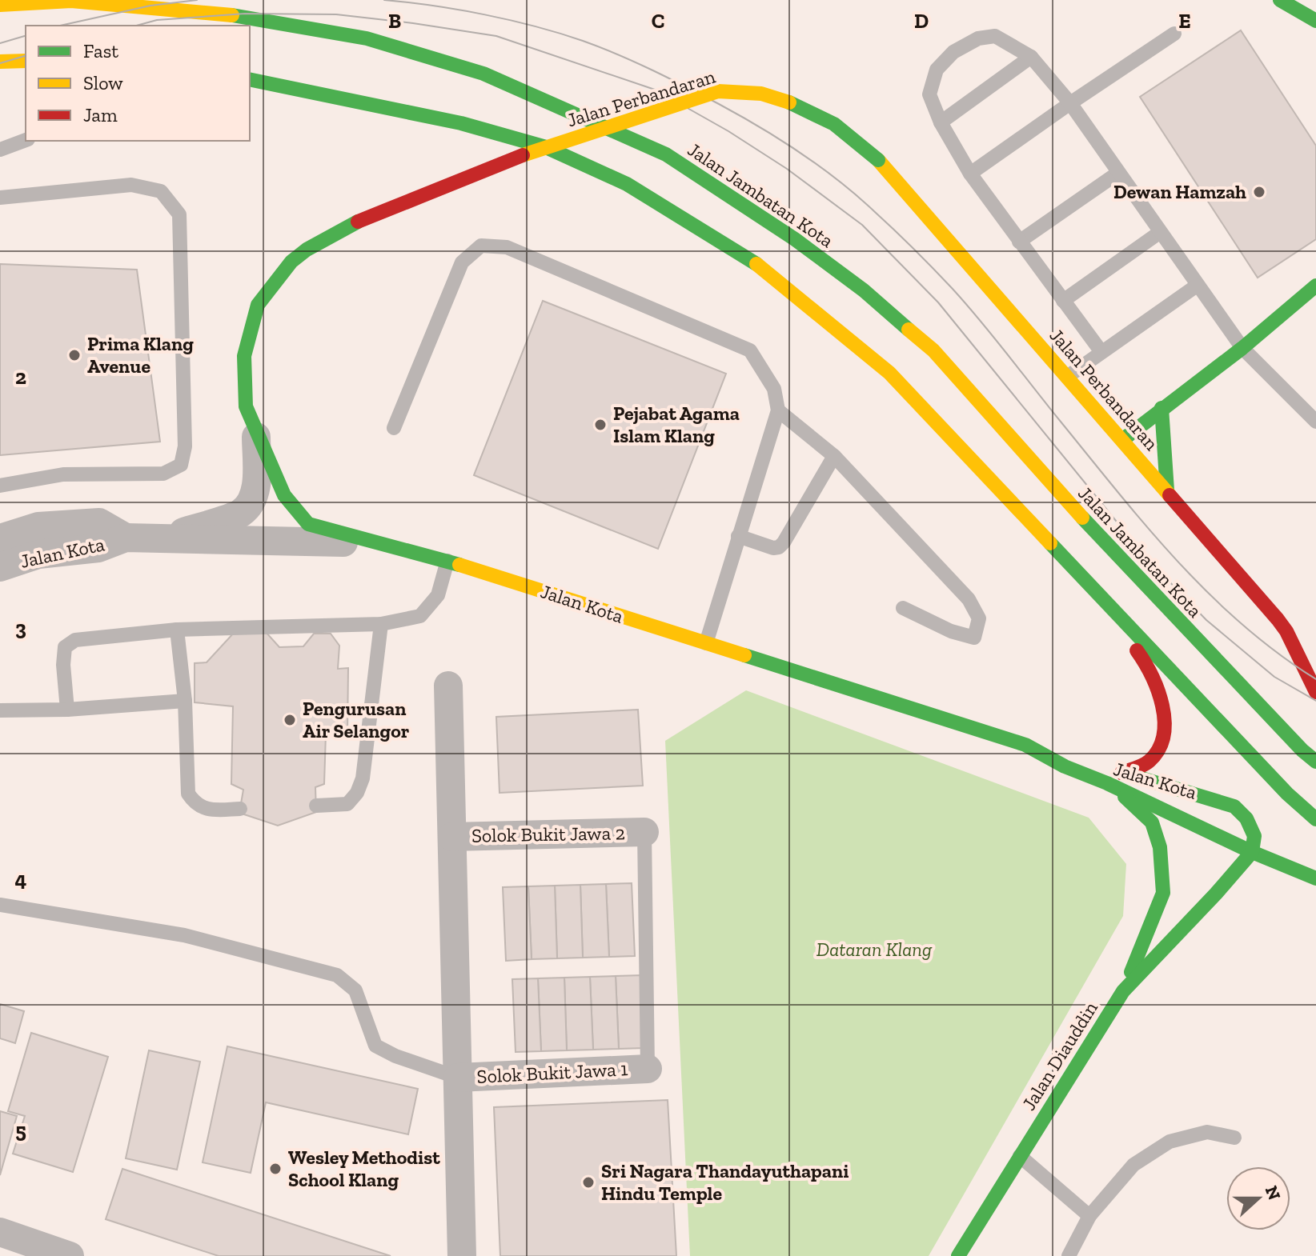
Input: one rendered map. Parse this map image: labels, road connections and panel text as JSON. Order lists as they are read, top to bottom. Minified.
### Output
{"streets":{"main road":["Jalan Perbandaran","Jalan Jambatan Kota","Jalan Kota","Jalan Diauddin"],"street":["Solok Bukit Jawa 2","Solok Bukit Jawa 1"]},"crossings":[["Jalan Perbandaran","Jalan Kota"]],"parks":["Dataran Klang"],"places":["Dewan Hamzah","Prima Klang Avenue","Pejabat Agama Islam Klang","Pengurusan Air Selangor","Wesley Methodist School Klang","Sri Nagara Thandayuthapani Hindu Temple"],"legend":["Fast","Slow","Jam"],"north":"right","grid":{"columns":["B","C","D","E"],"rows":["2","3","4","5"]}}
